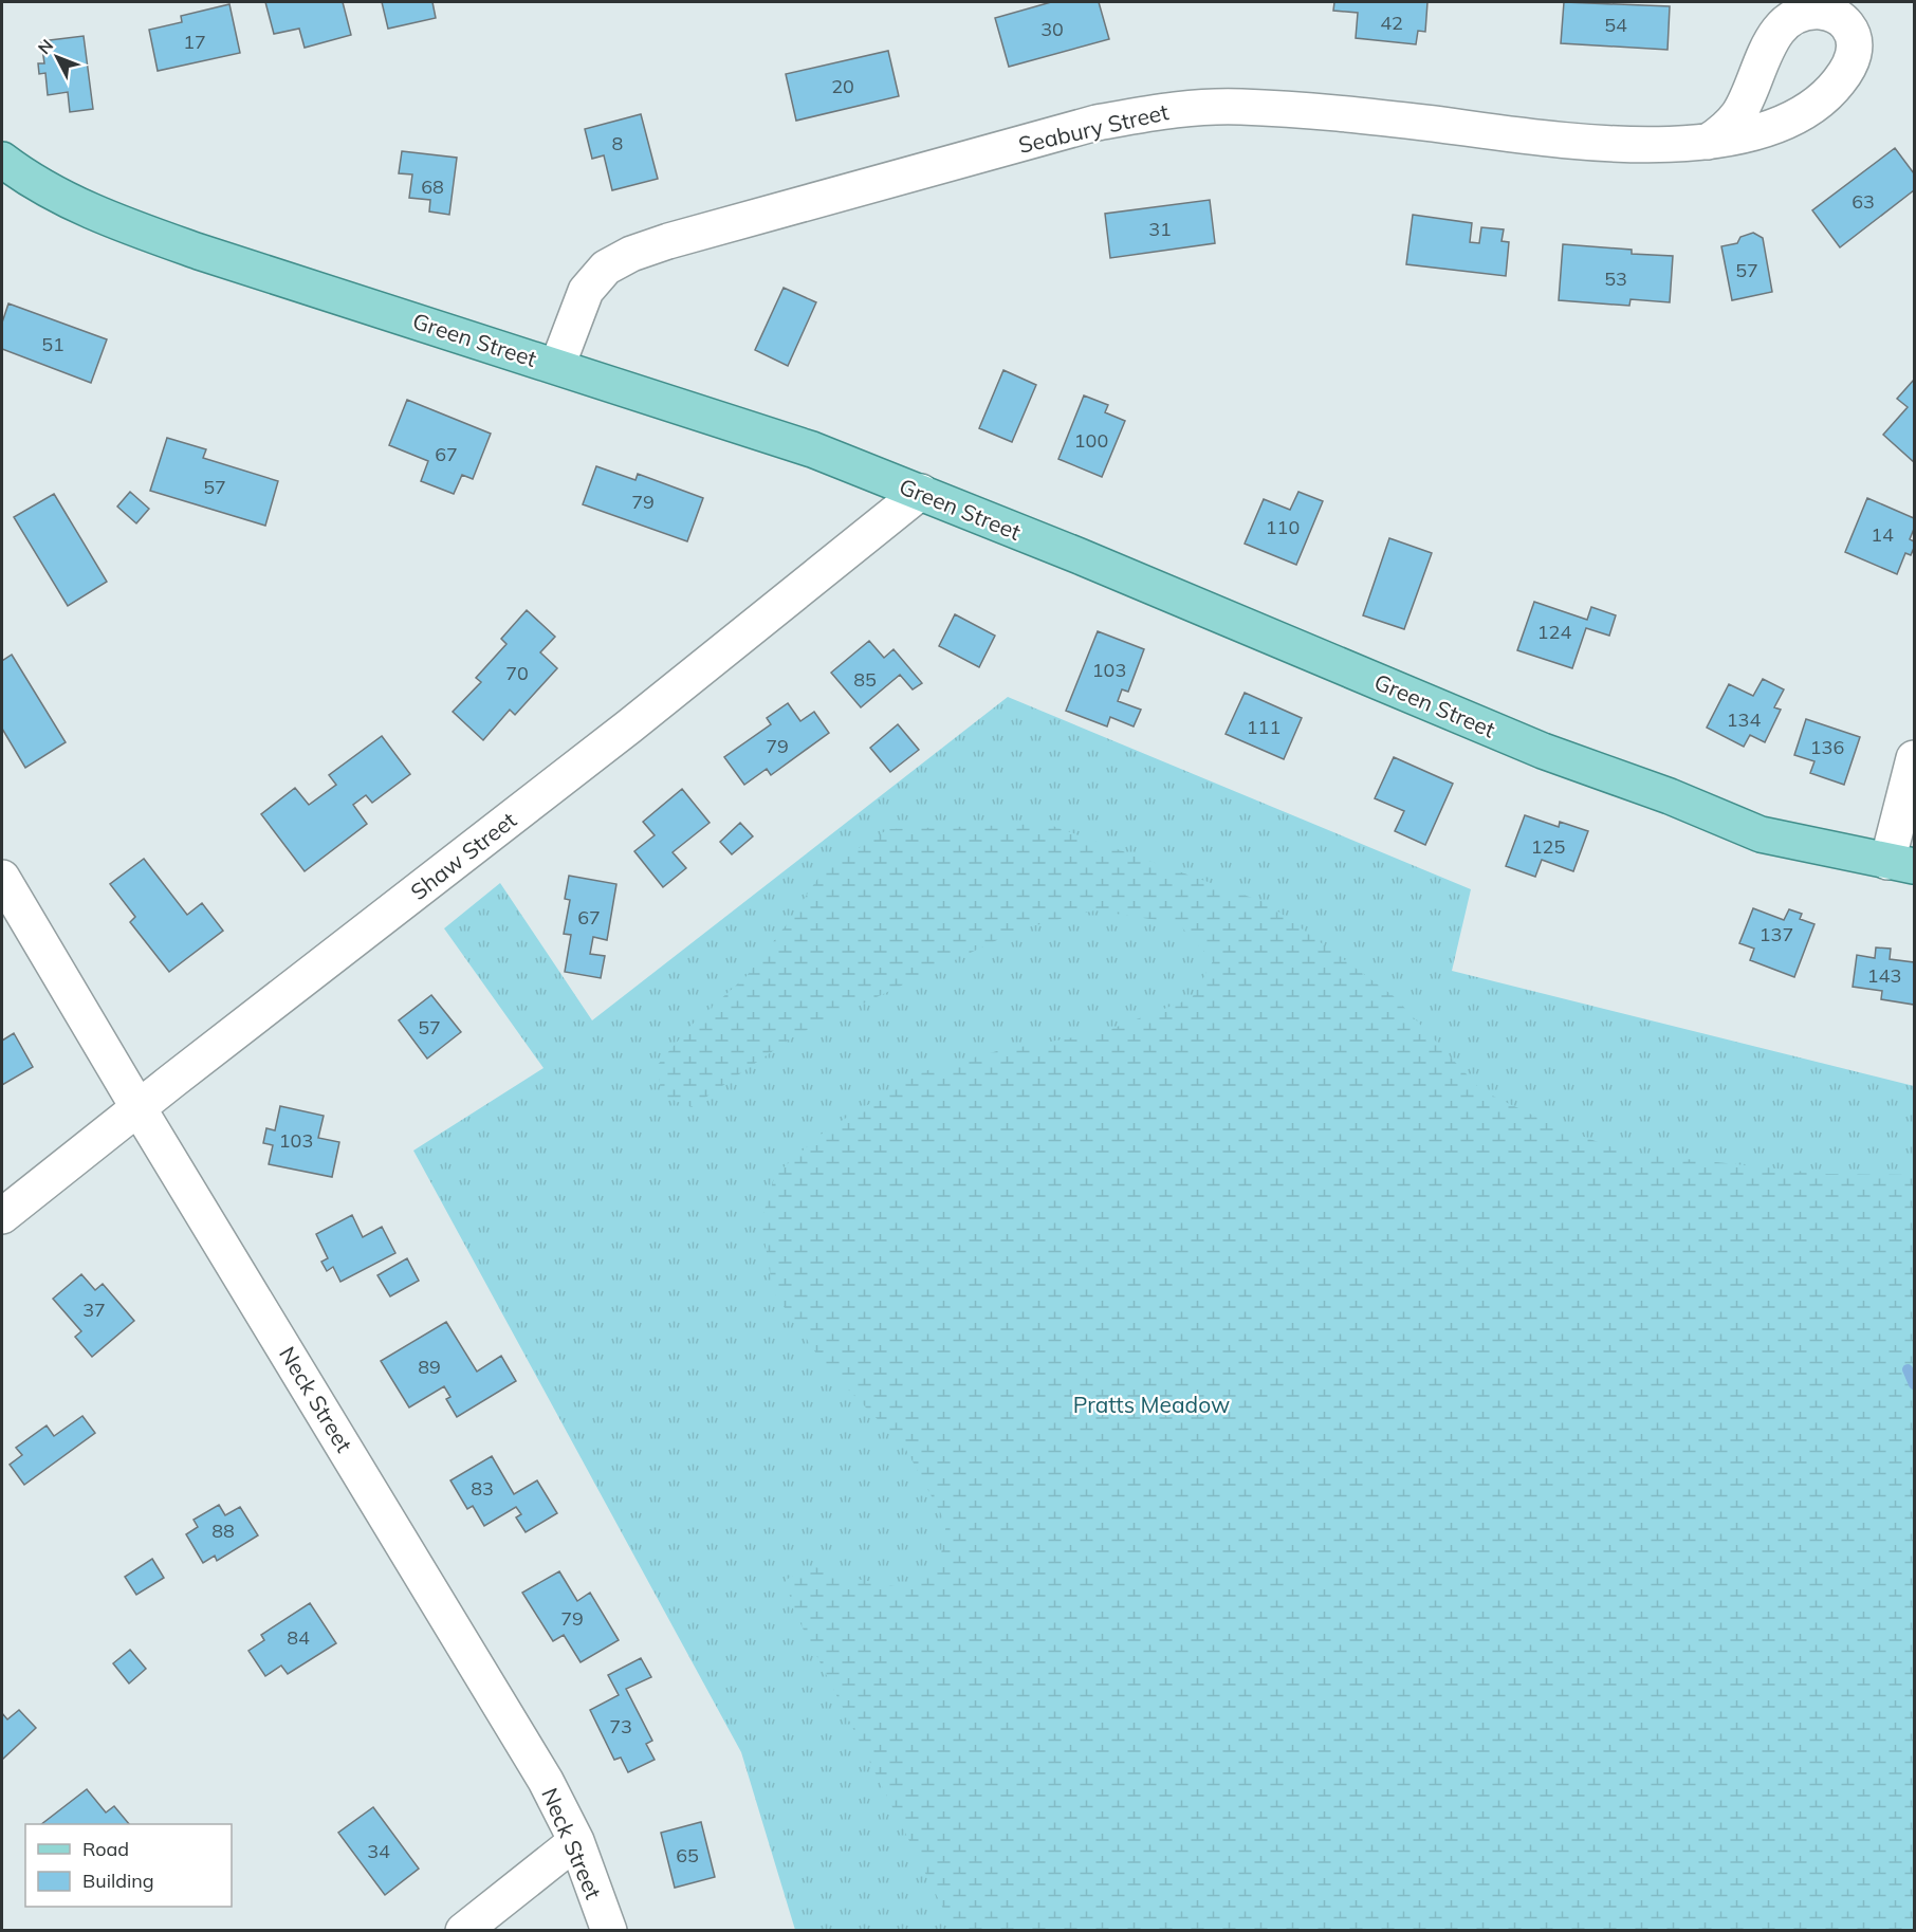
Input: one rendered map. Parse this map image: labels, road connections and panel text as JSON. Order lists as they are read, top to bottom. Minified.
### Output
{"streets":{"main road":["Green Street"],"street":["Seabury Street","Shaw Street","Neck Street"]},"crossings":[["Seabury Street","Green Street"],["Green Street","Shaw Street"],["Shaw Street","Neck Street"]],"parks":["Pratts Meadow"],"house_numbers":["42","54","30","17","20","8","68","63","31","57","53","51","100","67","57","79","110","14","124","103","70","85","134","111","79","136","125","67","137","143","57","103","37","89","83","88","79","84","73","34","65"],"legend":["Road","Building"],"north":"top left"}
